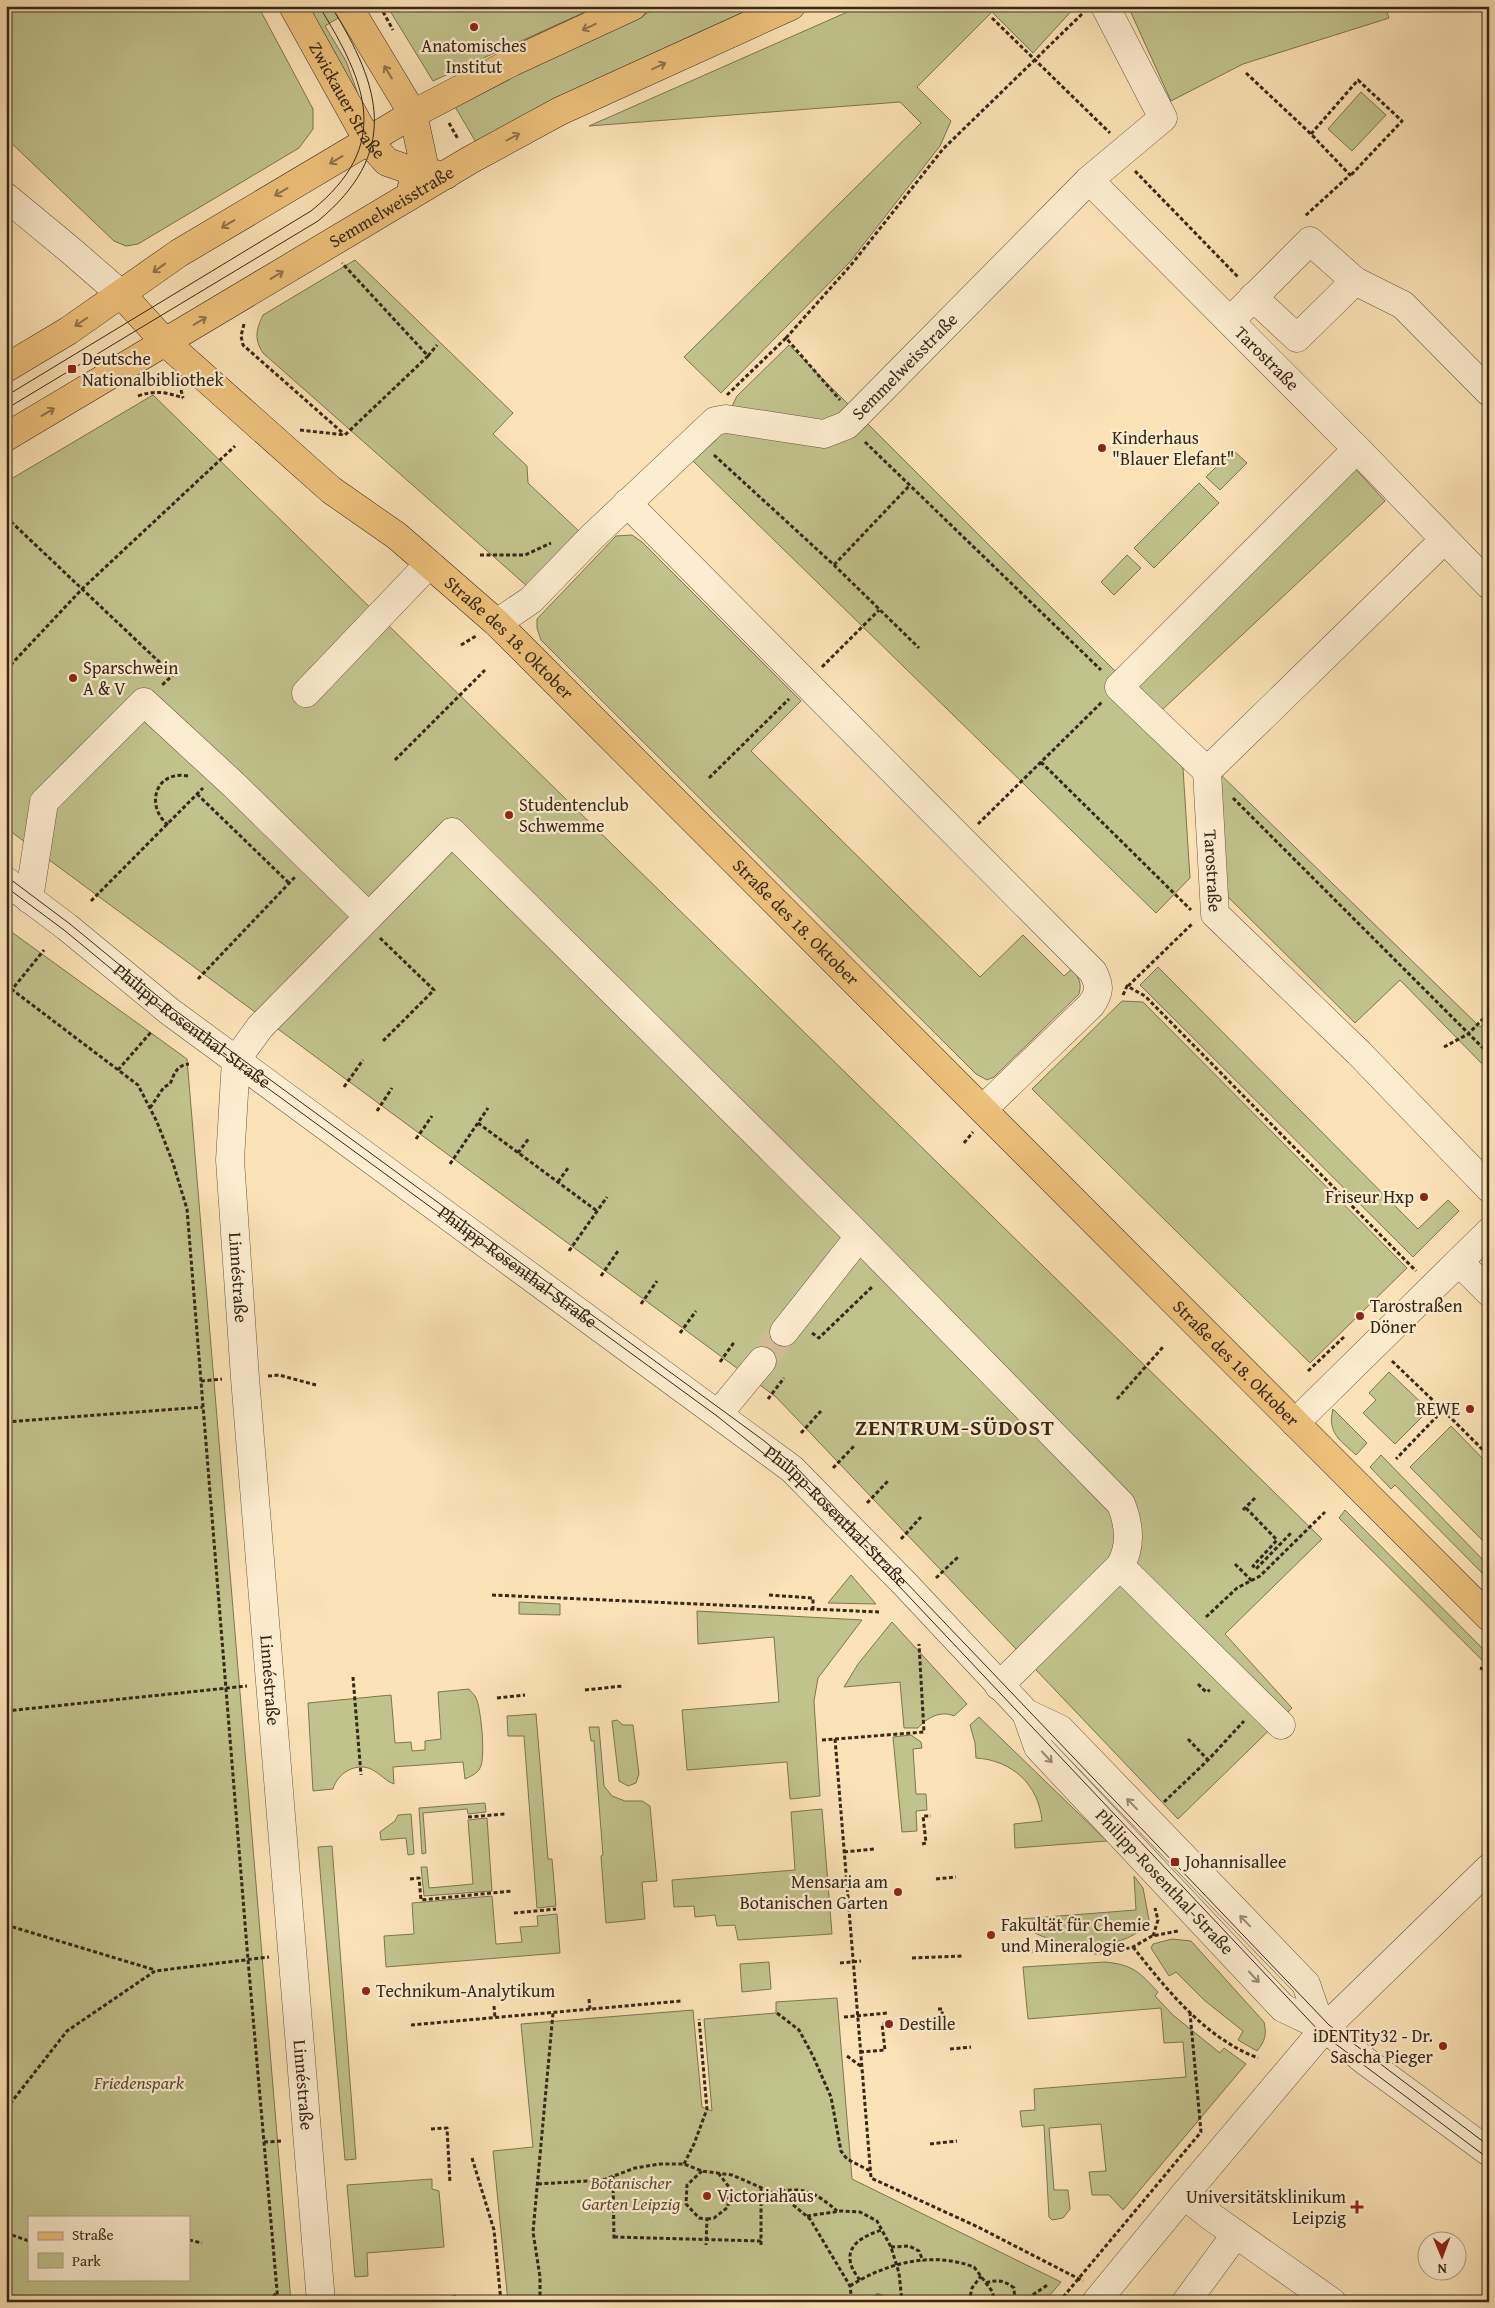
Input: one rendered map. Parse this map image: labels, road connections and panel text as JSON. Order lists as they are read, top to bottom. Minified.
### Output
{"streets":{"main road":["Zwickauer Straße","Semmelweisstraße","Straße des 18. Oktober"],"street":["Tarostraße","Philipp-Rosenthal-Straße","Linnéstraße"]},"crossings":[["Zwickauer Straße","Semmelweisstraße"],["Semmelweisstraße","Tarostraße"],["Semmelweisstraße","Straße des 18. Oktober"],["Philipp-Rosenthal-Straße","Linnéstraße"]],"districts":["ZENTRUM-SÜDOST"],"parks":["Friedenspark","Botanischer Garten Leipzig"],"places":{"other":["Anatomisches Institut","Kinderhaus \"Blauer Elefant\"","Sparschwein A & V","Studentenclub Schwemme","Friseur Hxp","Tarostraßen Döner","REWE","Mensaria am Botanischen Garten","Fakultät für Chemie und Mineralogie","Technikum-Analytikum","Destille","iDENTity32 - Dr. Sascha Pieger","Victoriahaus"],"transit":["Deutsche Nationalbibliothek","Johannisallee"],"health":["Universitätsklinikum Leipzig"]},"legend":["Straße","Park"],"north":"bottom"}
